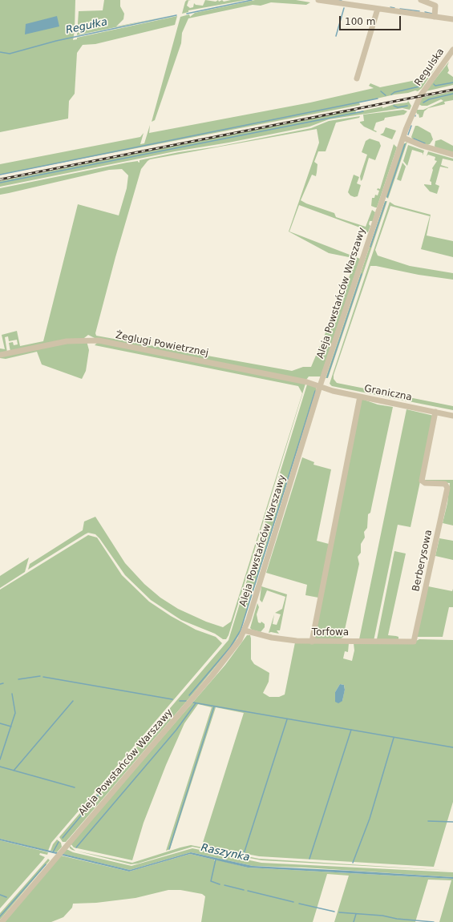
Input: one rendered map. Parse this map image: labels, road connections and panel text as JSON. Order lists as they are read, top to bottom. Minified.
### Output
{"streets":{"street":["Regulska","Aleja Powstańców Warszawy","Żeglugi Powietrznej","Graniczna","Berberysowa","Torfowa"]},"crossings":[["Regulska","Aleja Powstańców Warszawy"],["Aleja Powstańców Warszawy","Żeglugi Powietrznej"],["Aleja Powstańców Warszawy","Graniczna"],["Aleja Powstańców Warszawy","Torfowa"],["Żeglugi Powietrznej","Graniczna"],["Graniczna","Berberysowa"],["Berberysowa","Torfowa"]],"water":["Regułka","Raszynka"],"scale_bar":"100 m"}
